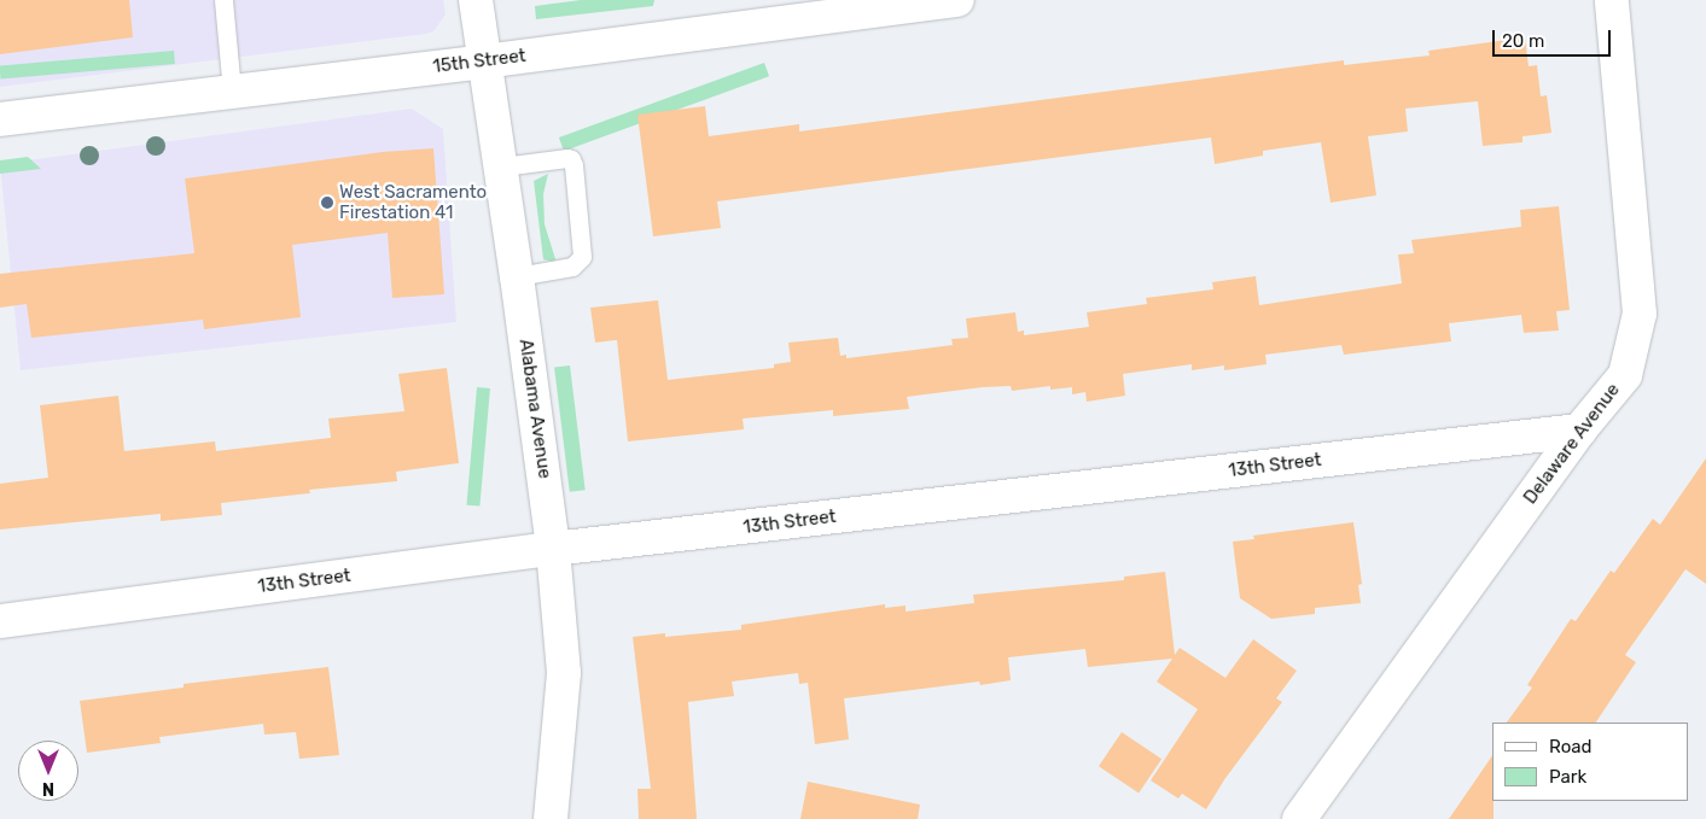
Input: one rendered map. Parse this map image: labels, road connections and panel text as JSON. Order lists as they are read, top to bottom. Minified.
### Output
{"streets":{"street":["15th Street","Alabama Avenue","Delaware Avenue","13th Street"]},"crossings":[["15th Street","Alabama Avenue"],["Alabama Avenue","13th Street"],["Delaware Avenue","13th Street"]],"places":["West Sacramento Firestation 41"],"legend":["Road","Park"],"scale_bar":"20 m","north":"bottom"}
